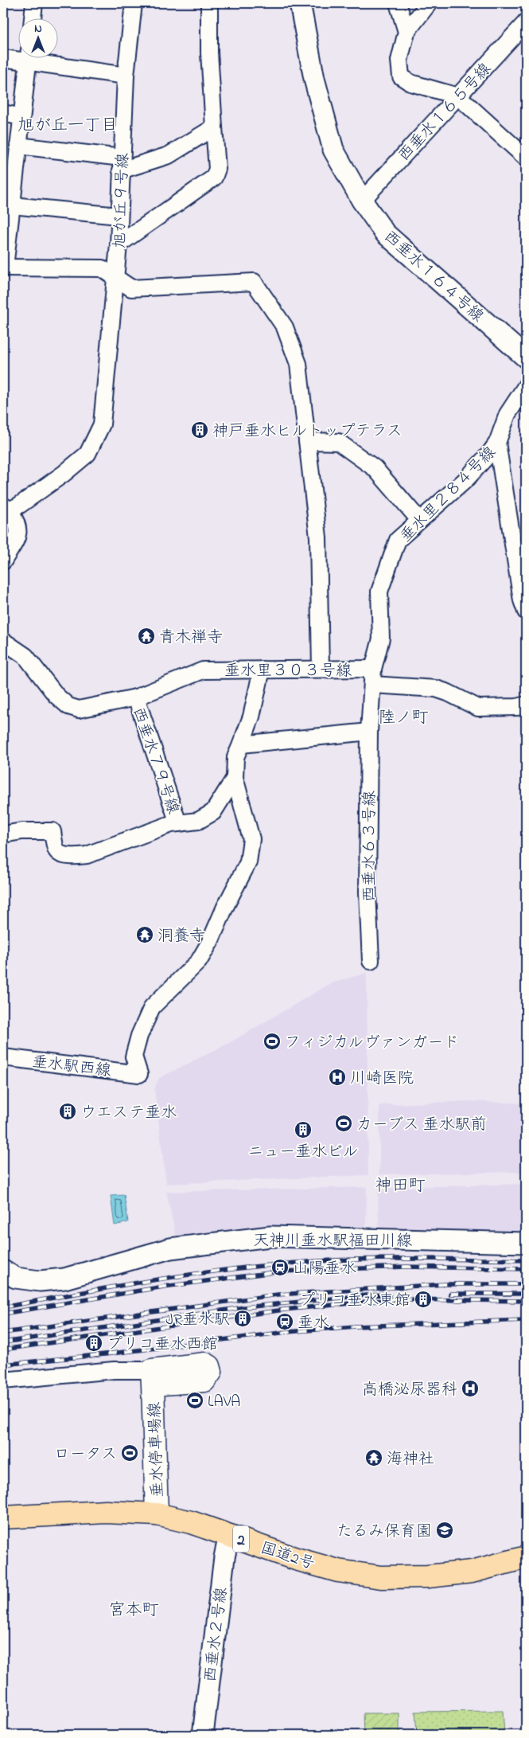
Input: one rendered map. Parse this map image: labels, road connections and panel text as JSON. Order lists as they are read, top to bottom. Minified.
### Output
{"streets":{"highway":["2","国道2号"],"main road":["垂水停車場線"],"street":["西垂水１６５号線","旭が丘９号線","西垂水１６４号線","垂水里２８４号線","垂水里３０３号線","西垂水７９号線","西垂水６３号線","垂水駅西線","天神川垂水駅福田川線","西垂水２号線"]},"crossings":[["西垂水１６５号線","西垂水１６４号線"],["垂水里２８４号線","垂水里３０３号線"],["垂水里２８４号線","西垂水６３号線"],["垂水里３０３号線","西垂水７９号線"],["垂水停車場線","国道2号"],["国道2号","西垂水２号線"]],"districts":["旭が丘一丁目","陸ノ町","神田町","宮本町"],"places":{"building":["神戸垂水ヒルトップテラス","ウエステ垂水","ニュー垂水ビル","プリコ垂水東館","JR垂水駅","プリコ垂水西館"],"temple":["青木禅寺","洞養寺","海神社"],"sports":["フィジカルヴァンガード","カーブス 垂水駅前","LAVA","ロータス"],"hospital":["川崎医院","高橋泌尿器科"],"station":["山陽垂水","垂水"],"school or university":["たるみ保育園"]},"north":"top"}
